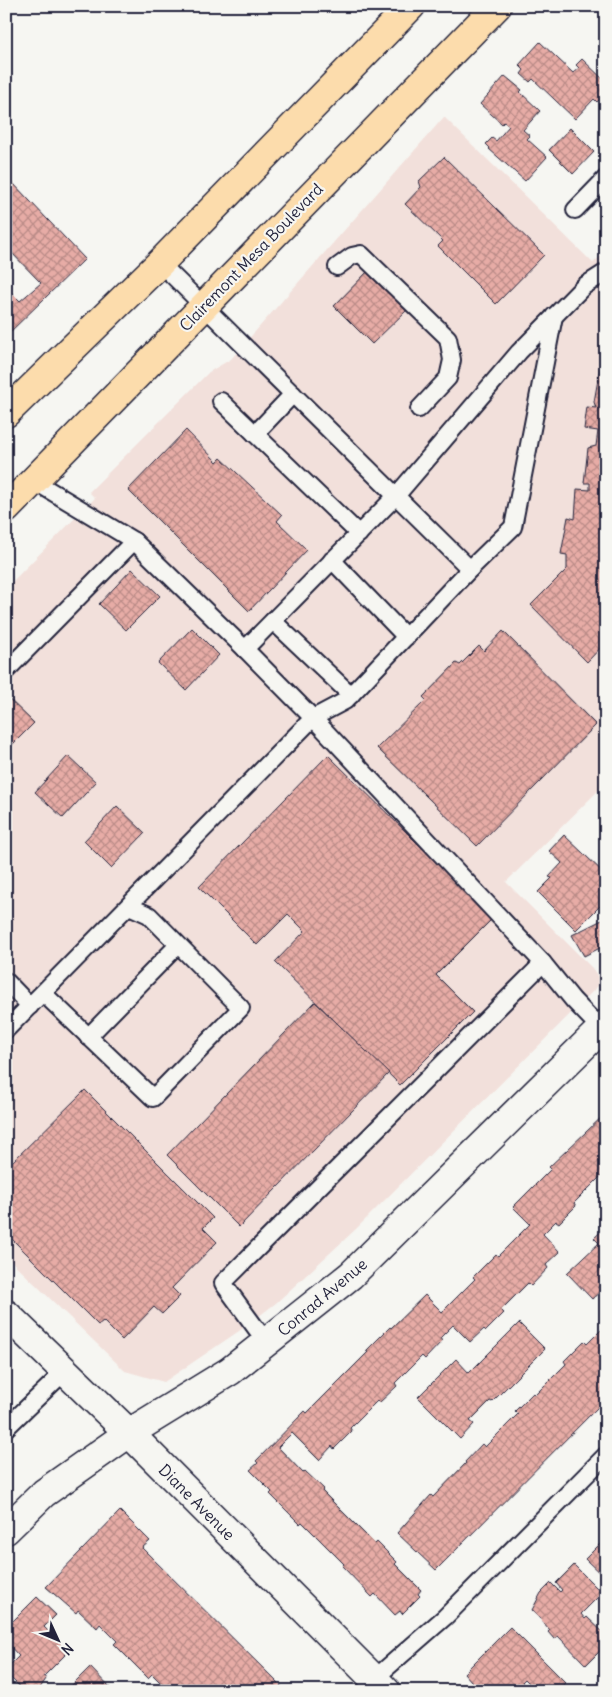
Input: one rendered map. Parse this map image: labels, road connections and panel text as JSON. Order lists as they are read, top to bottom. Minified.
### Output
{"streets":{"main road":["Clairemont Mesa Boulevard"],"street":["Conrad Avenue","Diane Avenue"]},"crossings":[["Conrad Avenue","Diane Avenue"]],"north":"bottom right"}
